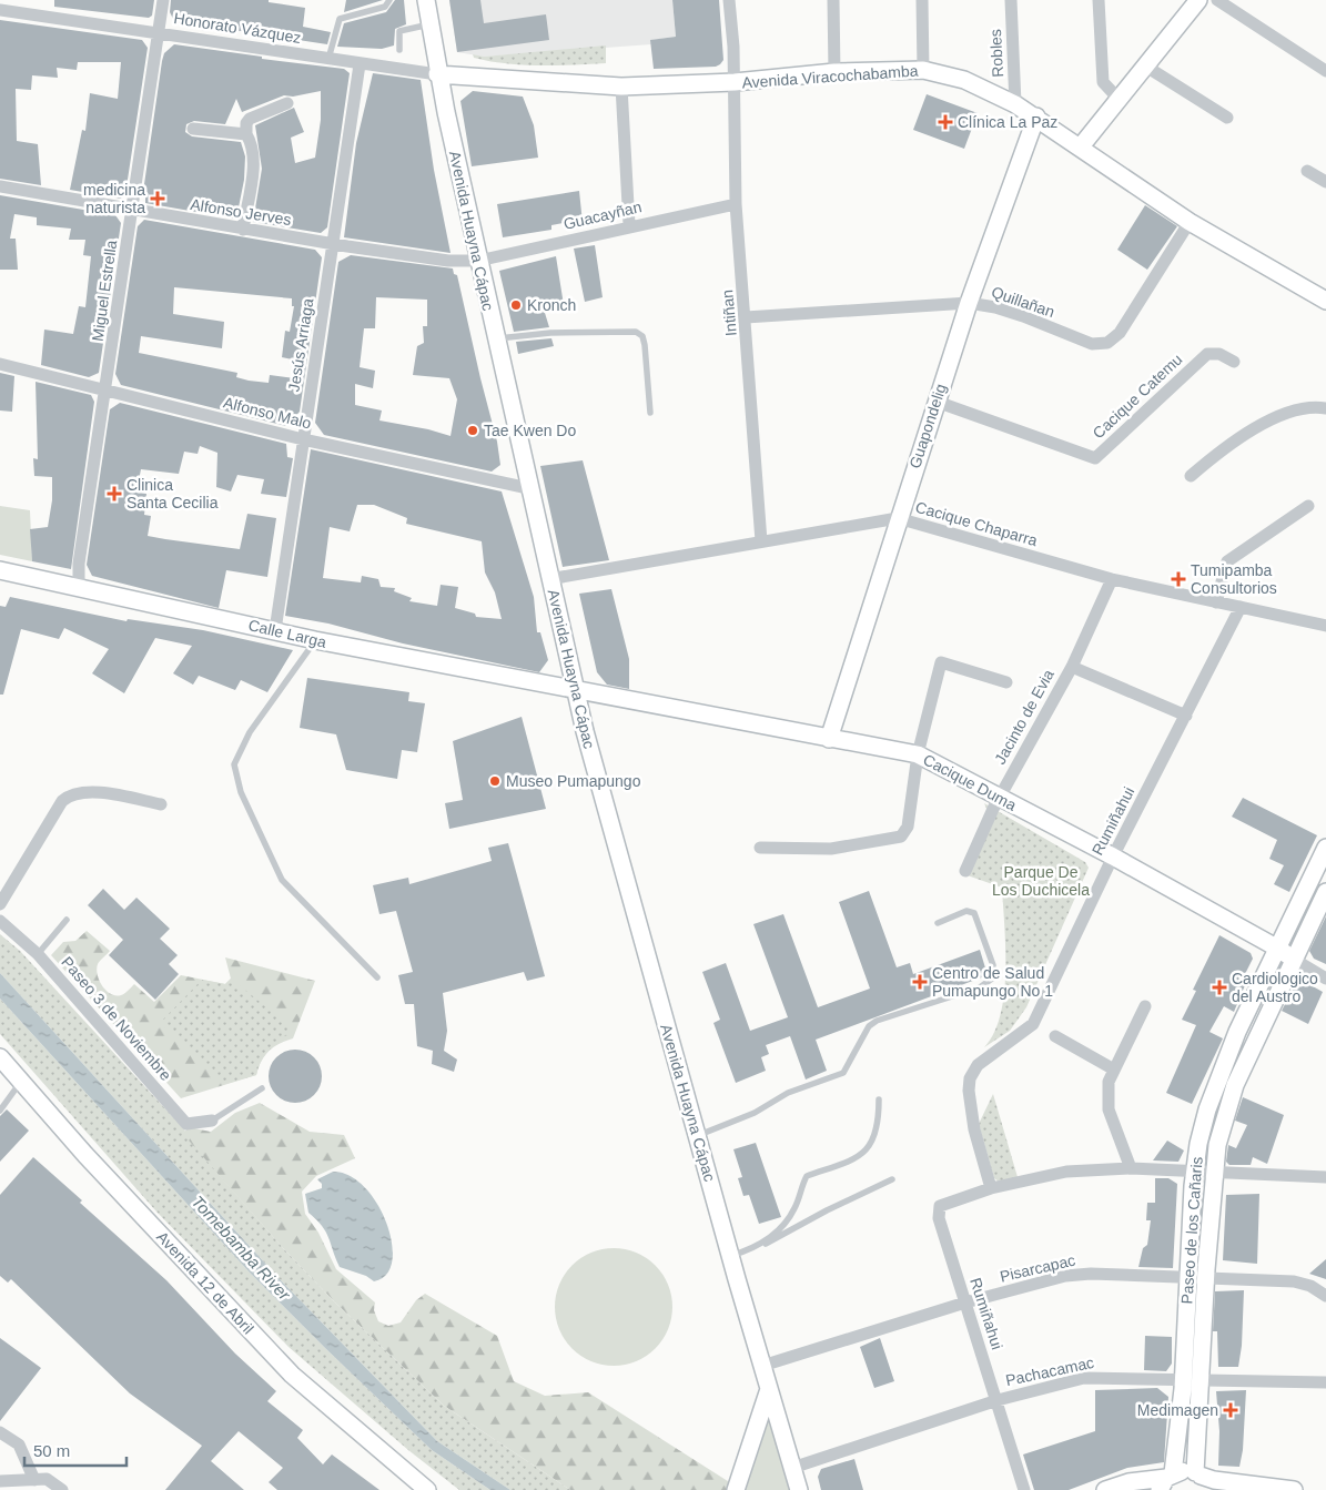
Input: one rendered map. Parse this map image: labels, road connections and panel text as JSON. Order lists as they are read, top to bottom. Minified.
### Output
{"streets":{"street":["Honorato Vázquez","Robles","Avenida Viracochabamba","Alfonso Jerves","Guacayñan","Avenida Huayna Cápac","Miguel Estrella","Quillañan","Intiñan","Jesús Arriaga","Cacique Catemu","Alfonso Malo","Guapondelig","Cacique Chaparra","Calle Larga","Jacinto de Evia","Cacique Duma","Rumiñahui","Paseo 3 de Noviembre","Paseo de los Cañaris","Pisarcapac","Avenida 12 de Abril","Pachacamac"]},"crossings":[["Honorato Vázquez","Avenida Viracochabamba"],["Honorato Vázquez","Avenida Huayna Cápac"],["Honorato Vázquez","Miguel Estrella"],["Honorato Vázquez","Jesús Arriaga"],["Robles","Avenida Viracochabamba"],["Avenida Viracochabamba","Avenida Huayna Cápac"],["Avenida Viracochabamba","Quillañan"],["Avenida Viracochabamba","Intiñan"],["Avenida Viracochabamba","Guapondelig"],["Alfonso Jerves","Guacayñan"],["Alfonso Jerves","Avenida Huayna Cápac"],["Alfonso Jerves","Miguel Estrella"],["Alfonso Jerves","Jesús Arriaga"],["Guacayñan","Avenida Huayna Cápac"],["Guacayñan","Intiñan"],["Avenida Huayna Cápac","Alfonso Malo"],["Avenida Huayna Cápac","Cacique Chaparra"],["Avenida Huayna Cápac","Calle Larga"],["Avenida Huayna Cápac","Cacique Duma"],["Avenida Huayna Cápac","Pisarcapac"],["Avenida Huayna Cápac","Pachacamac"],["Miguel Estrella","Alfonso Malo"],["Miguel Estrella","Calle Larga"],["Quillañan","Intiñan"],["Quillañan","Guapondelig"],["Intiñan","Cacique Chaparra"],["Jesús Arriaga","Alfonso Malo"],["Jesús Arriaga","Calle Larga"],["Cacique Catemu","Guapondelig"],["Guapondelig","Cacique Chaparra"],["Guapondelig","Cacique Duma"],["Cacique Chaparra","Jacinto de Evia"],["Cacique Chaparra","Rumiñahui"],["Calle Larga","Cacique Duma"],["Jacinto de Evia","Cacique Duma"],["Cacique Duma","Rumiñahui"],["Cacique Duma","Paseo de los Cañaris"],["Rumiñahui","Pisarcapac"],["Rumiñahui","Pachacamac"],["Paseo de los Cañaris","Pisarcapac"],["Paseo de los Cañaris","Pachacamac"]],"water":["Tomebamba River"],"parks":["Parque De Los Duchicela"],"places":{"health":["Clínica La Paz","medicina naturista","Clinica Santa Cecilia","Tumipamba Consultorios","Centro de Salud Pumapungo No 1","Cardiologico del Austro","Medimagen"],"other":["Kronch","Tae Kwen Do","Museo Pumapungo"]},"scale_bar":"50 m"}
